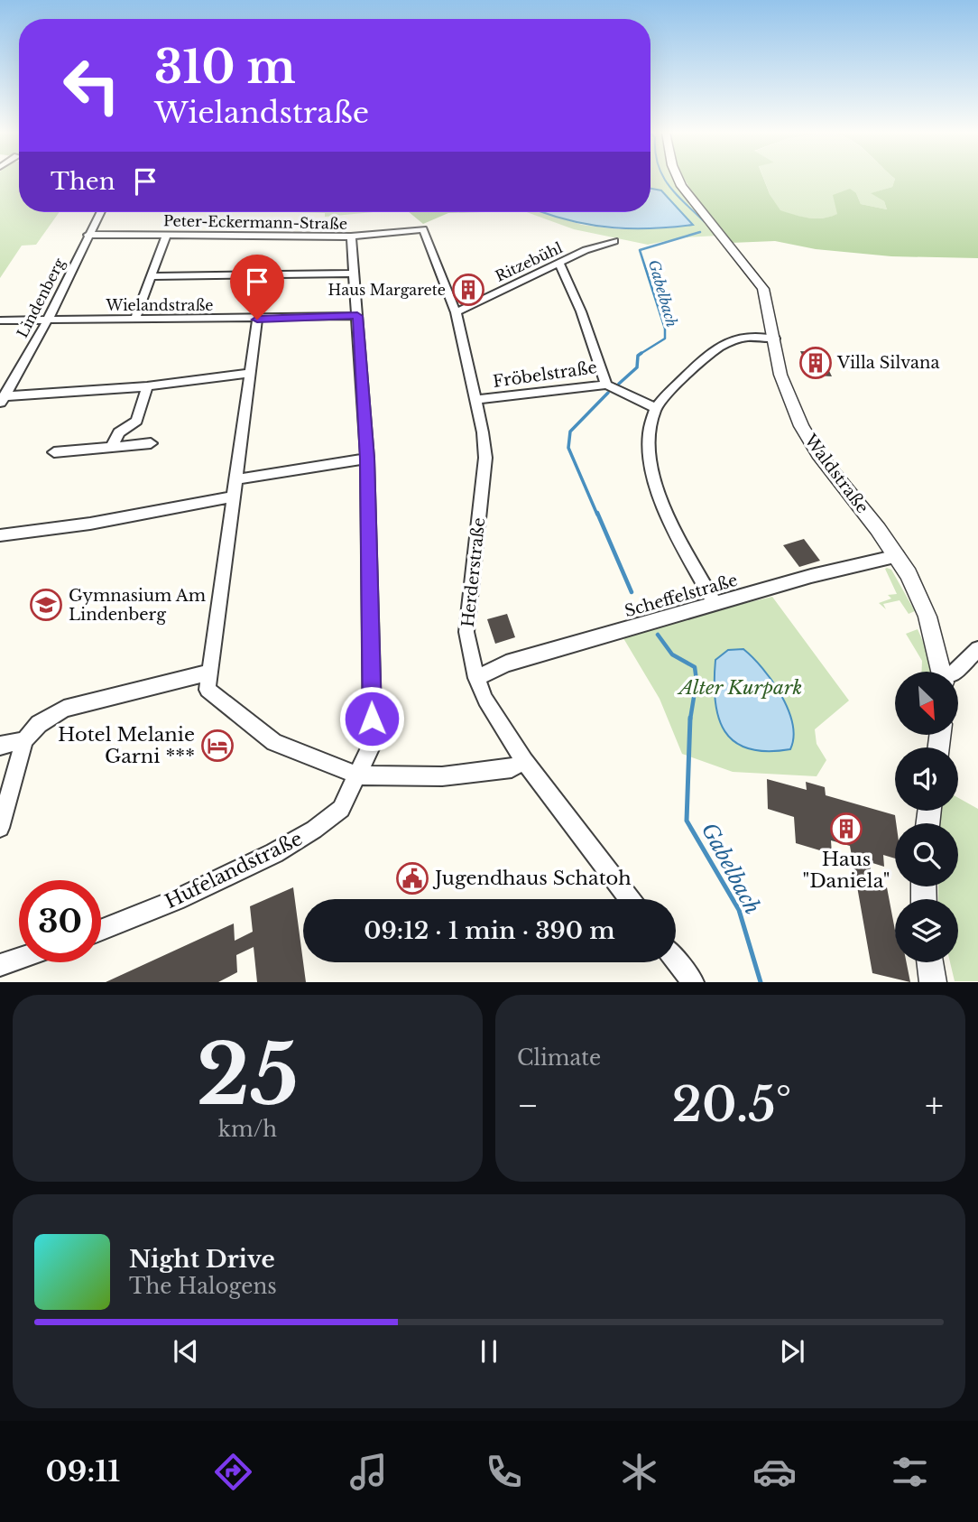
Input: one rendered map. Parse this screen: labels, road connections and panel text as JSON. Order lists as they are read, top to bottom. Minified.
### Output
{"streets":{"street":["Peter-Eckermann-Straße","Ritzebühl","Lindenberg","Wielandstraße","Fröbelstraße","Waldstraße","Herderstraße","Scheffelstraße","Hufelandstraße"]},"crossings":[["Peter-Eckermann-Straße","Lindenberg"],["Peter-Eckermann-Straße","Herderstraße"],["Peter-Eckermann-Straße","Hufelandstraße"],["Ritzebühl","Fröbelstraße"],["Ritzebühl","Herderstraße"],["Lindenberg","Wielandstraße"],["Wielandstraße","Hufelandstraße"],["Fröbelstraße","Herderstraße"],["Waldstraße","Scheffelstraße"],["Herderstraße","Scheffelstraße"]],"water":["Gabelbach"],"parks":["Alter Kurpark"],"places":{"building":["Haus Margarete","Villa Silvana","Haus \"Daniela\""],"school or university":["Gymnasium Am Lindenberg"],"hotel":["Hotel Melanie Garni ***"],"public building":["Jugendhaus Schatoh"]},"north":"bottom right","page":{"turn":["310 m","Wielandstraße"],"then":"Then","limit":"30","trip":"09:12 · 1 min · 390 m","tile":[["25","km/h"],"Climate"],"heat":["−","20.5°","+"],"song":["Night Drive","The Halogens"],"tabs":"09:11"}}
